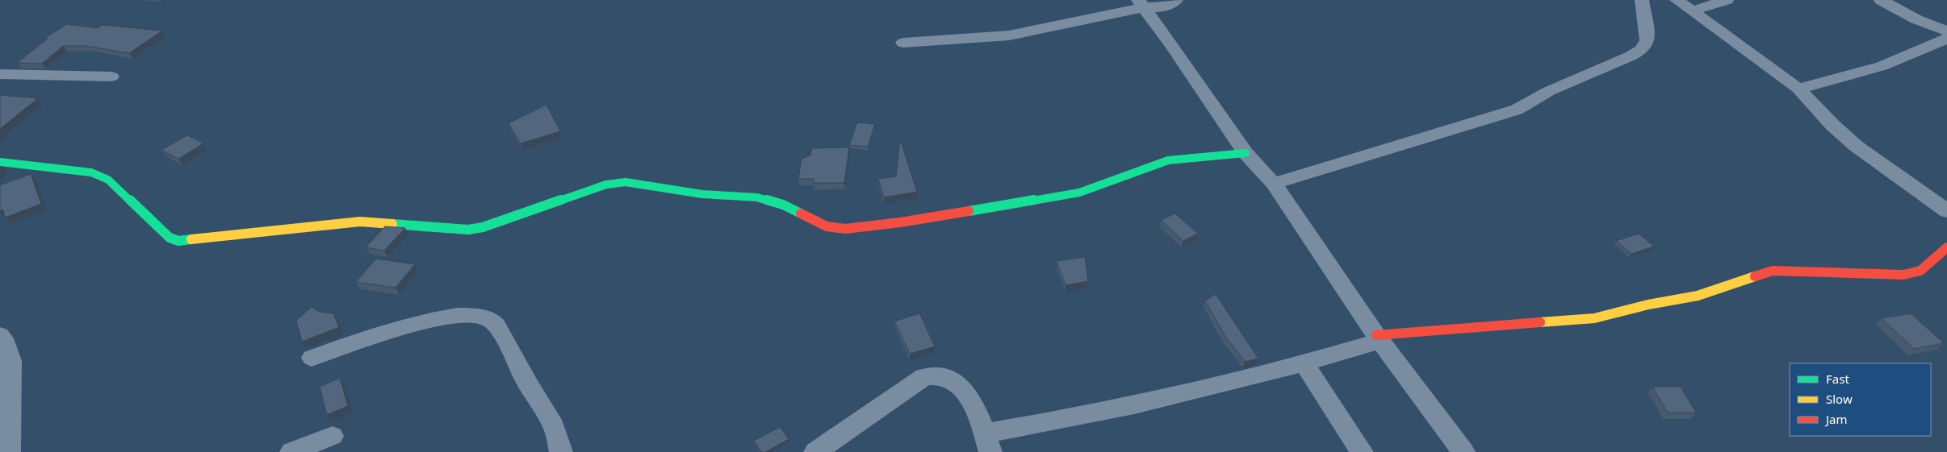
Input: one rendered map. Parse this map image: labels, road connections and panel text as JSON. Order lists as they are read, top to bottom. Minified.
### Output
{"legend":["Fast","Slow","Jam"]}
